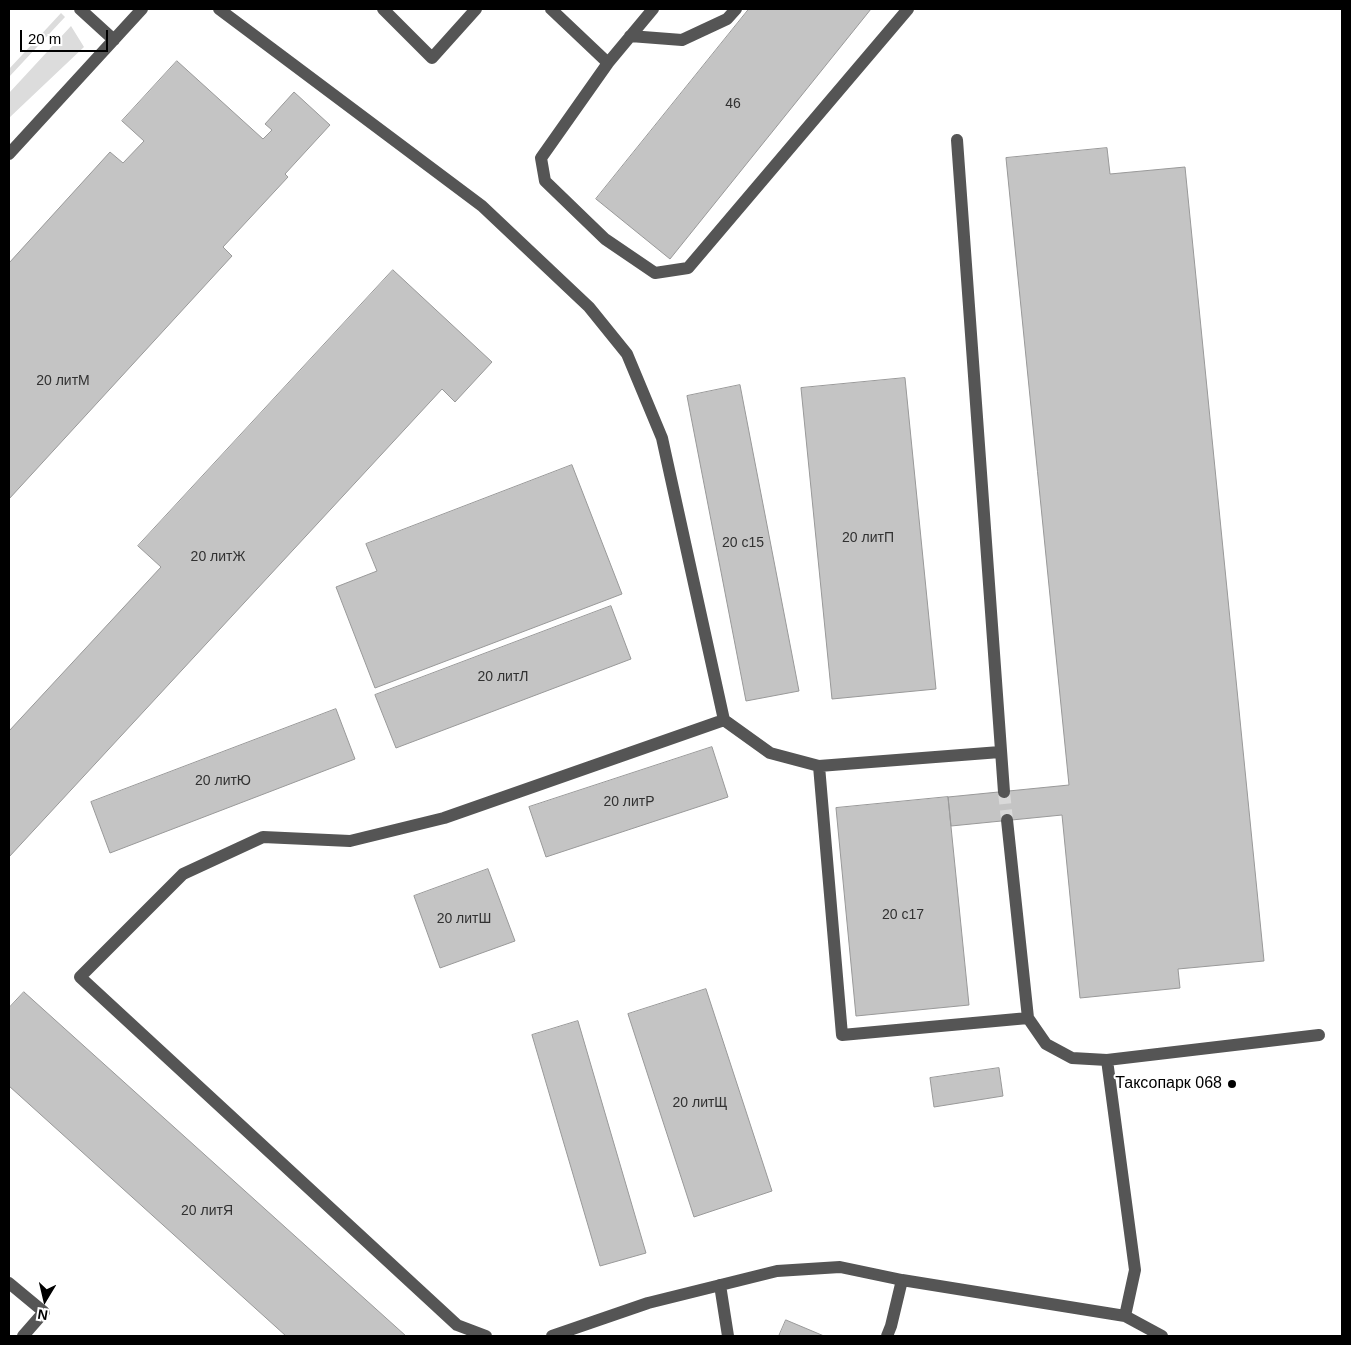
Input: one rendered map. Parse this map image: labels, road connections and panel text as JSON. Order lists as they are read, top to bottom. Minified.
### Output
{"places":["Таксопарк 068"],"house_numbers":["46","20 литМ","20 литП","20 с15","20 литЖ","20 литЛ","20 литЮ","20 литР","20 с17","20 литШ","20 литЩ","20 литЯ"],"scale_bar":"20 m","north":"bottom"}
